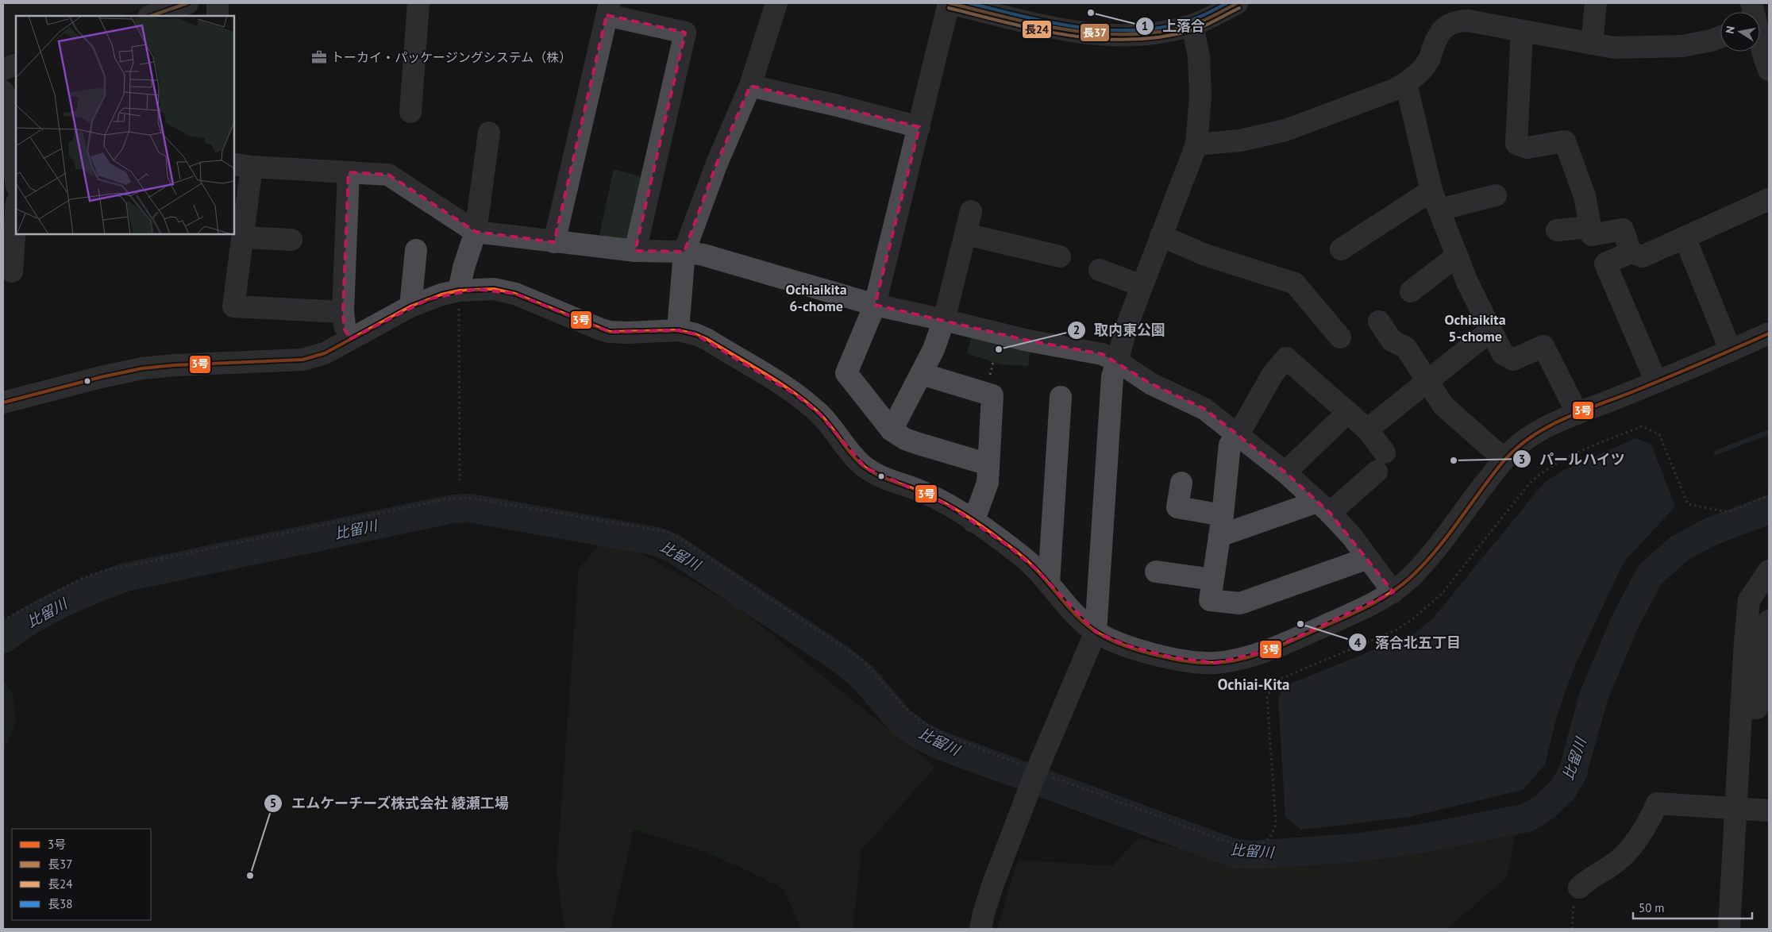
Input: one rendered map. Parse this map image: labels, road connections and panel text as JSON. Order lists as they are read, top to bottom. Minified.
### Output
{"districts":["Ochiaikita 6-chome","Ochiaikita 5-chome","Ochiai-Kita"],"water":["比留川"],"places":{"other":["上落合","取内東公園","パールハイツ","落合北五丁目","エムケーチーズ株式会社 綾瀬工場"],"office":["トーカイ・パッケージングシステム（株）"]},"lines":["transit line 長37","transit line 長38","transit line 長24","transit line 3号"],"legend":["3号","長37","長24","長38"],"scale_bar":"50 m","north":"left"}
